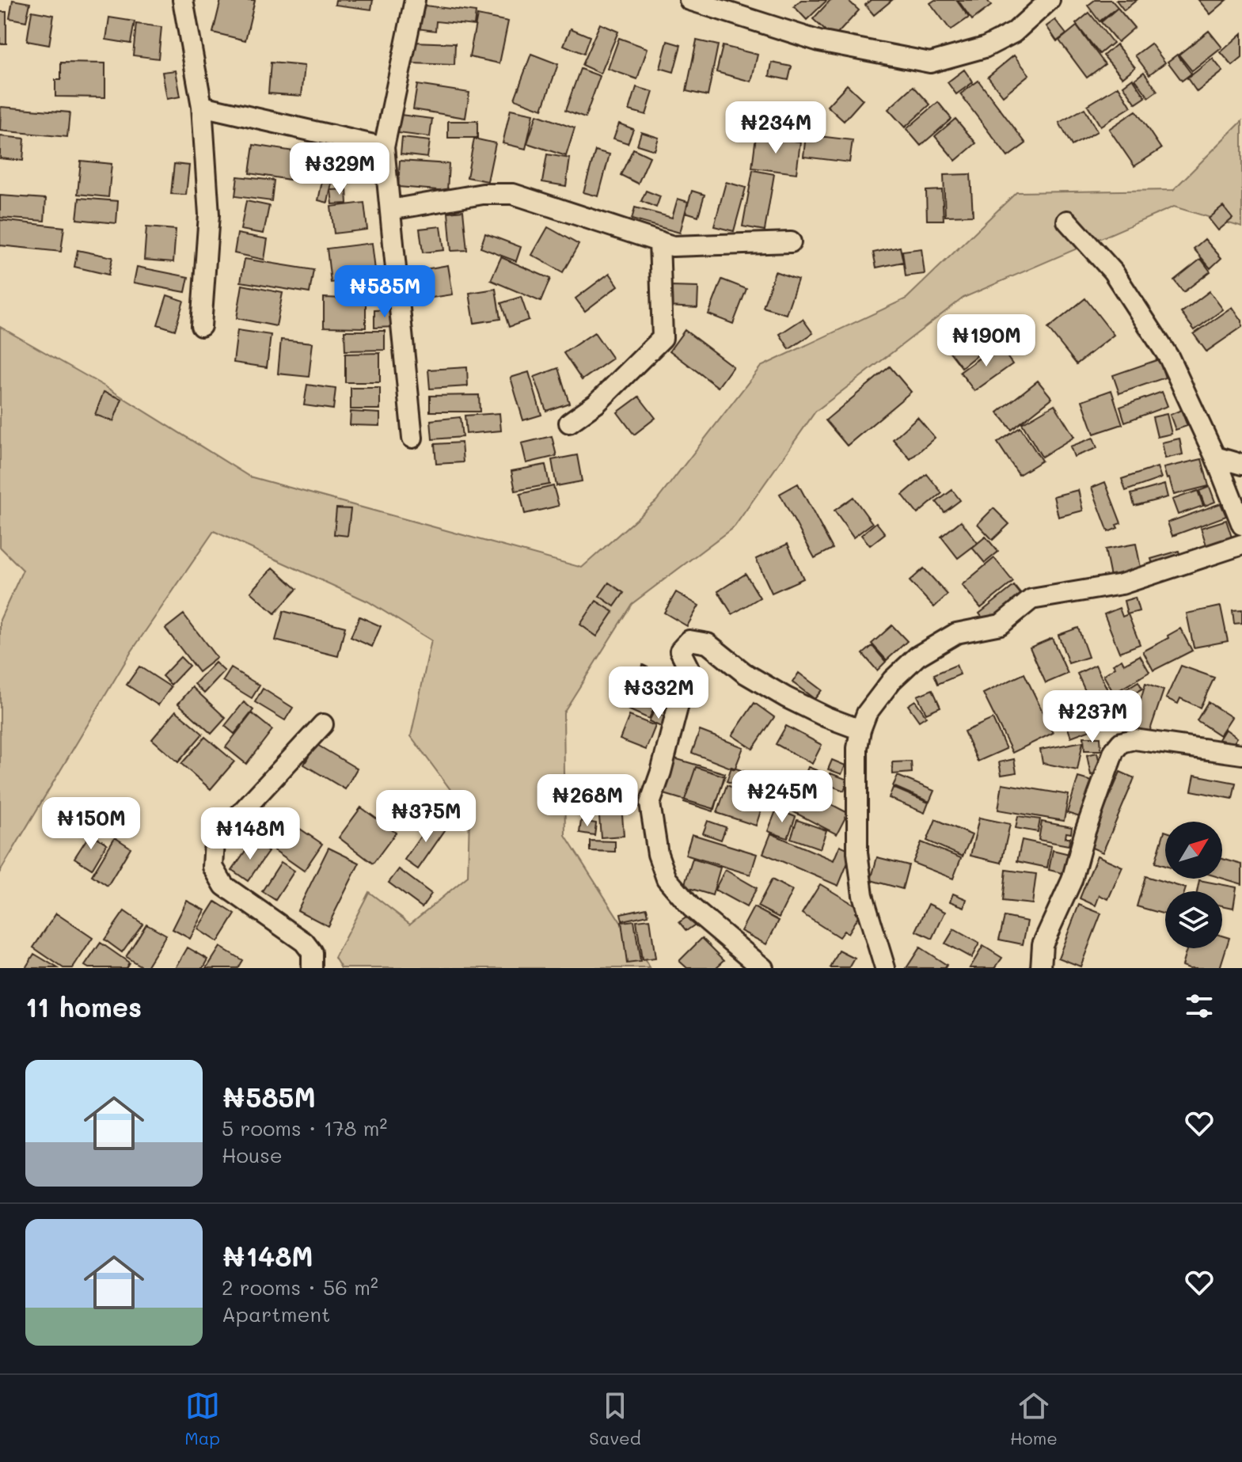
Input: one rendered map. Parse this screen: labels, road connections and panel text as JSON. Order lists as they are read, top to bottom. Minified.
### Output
{"north":"top right","page":{"price":["₦234M","₦329M","₦585M","₦190M","₦332M","₦237M","₦245M","₦268M","₦375M","₦150M","₦148M"],"heading":"11 homes","list":[{"name":"₦585M","note":"5 rooms · 178 m² · House"},{"name":"₦148M","note":"2 rooms · 56 m² · Apartment"}],"tabs":["Map","Saved","Home"]}}
